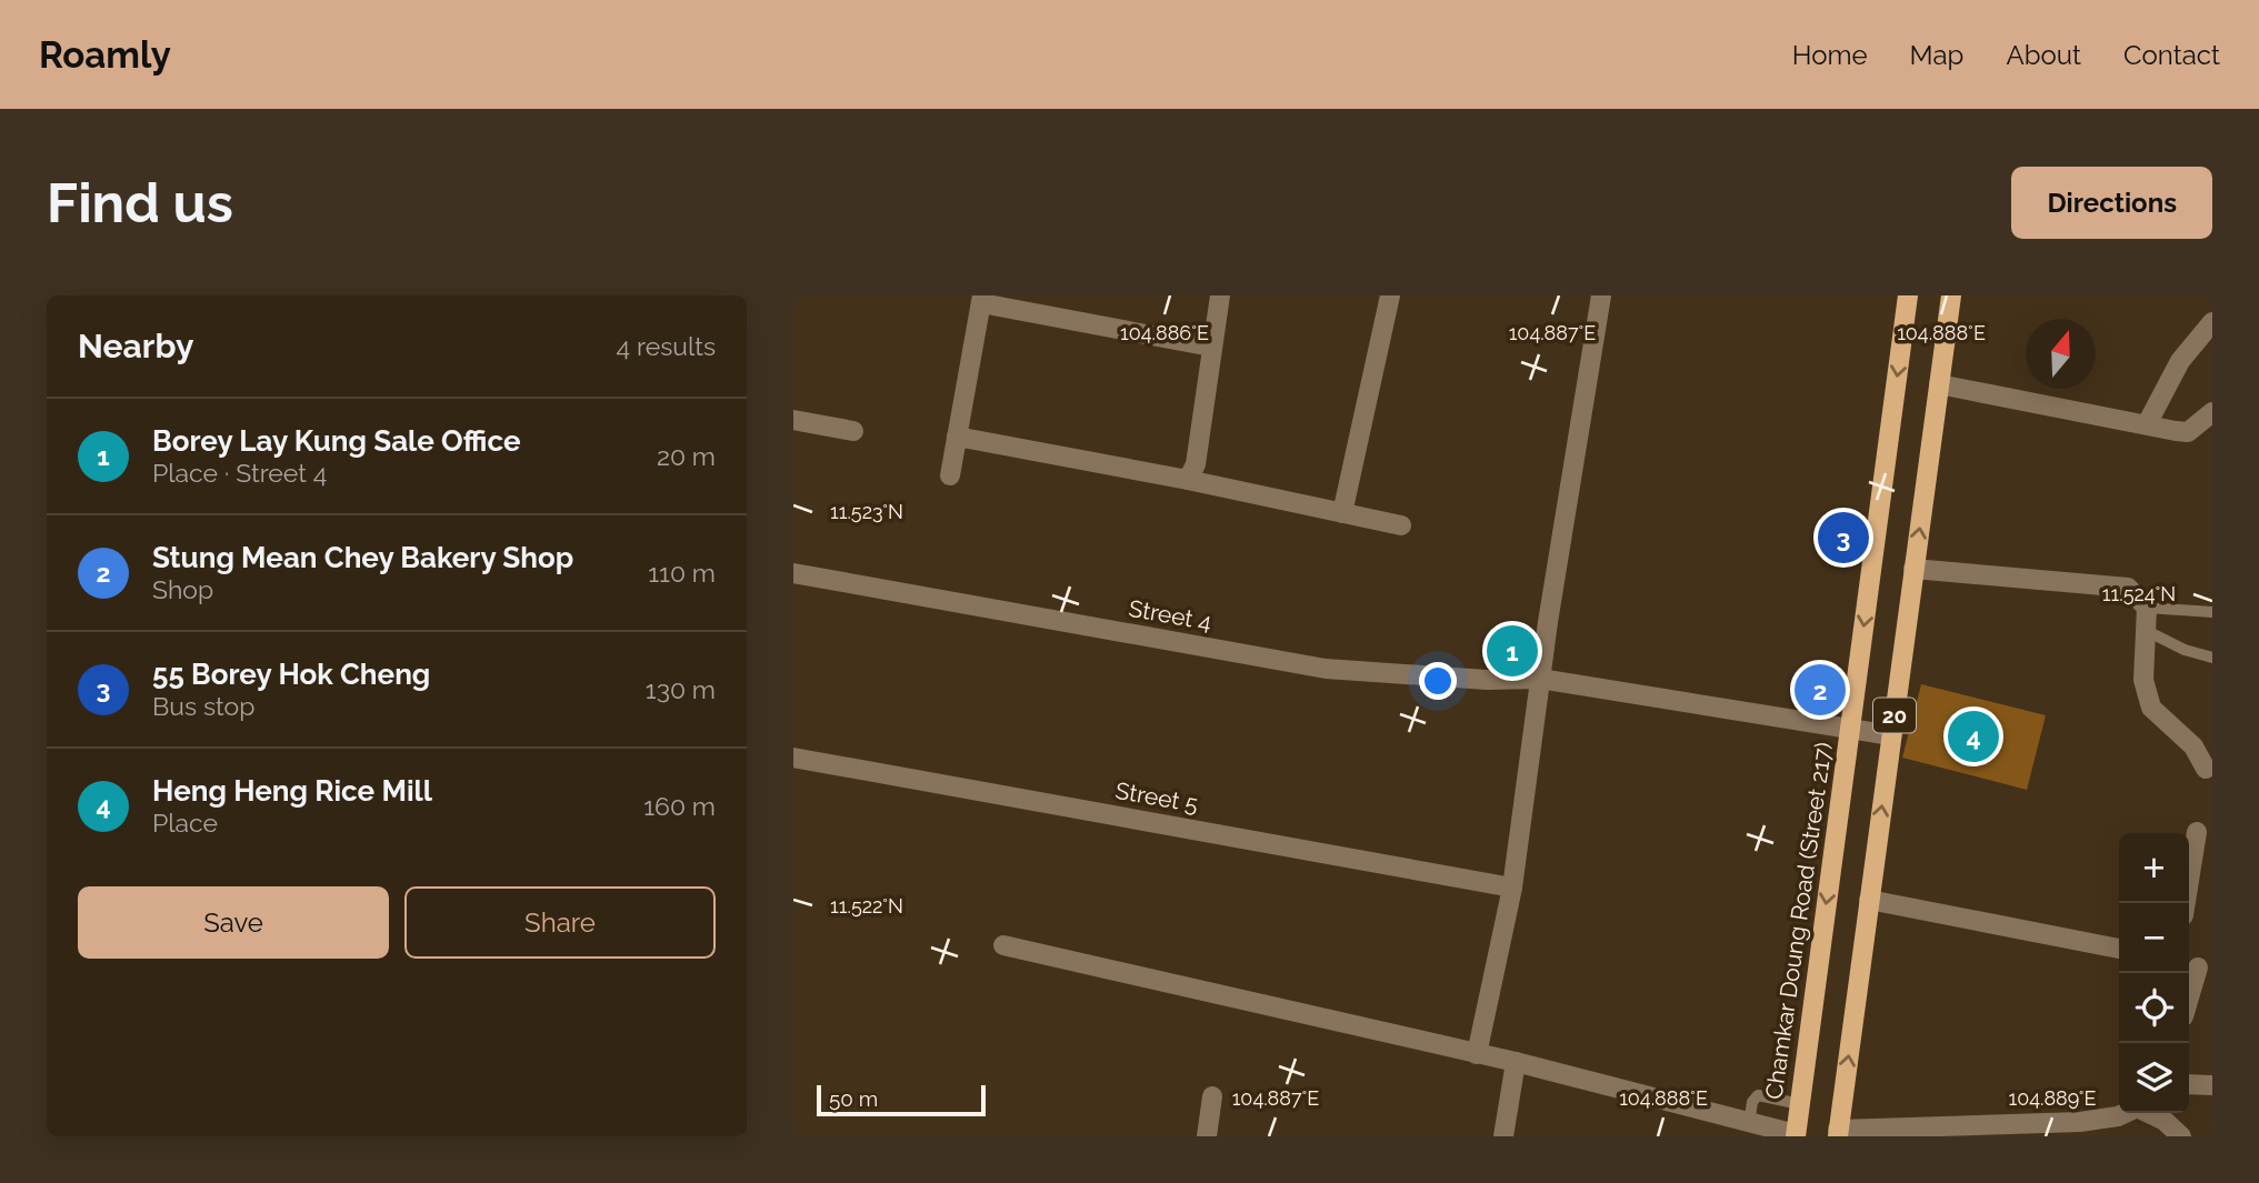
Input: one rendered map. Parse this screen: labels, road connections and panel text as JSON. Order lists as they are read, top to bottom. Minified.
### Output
{"streets":{"main road":["20","Chamkar Doung Road (Street 217)"],"street":["Street 4","Street 5"]},"crossings":[["Street 4","20"],["Street 4","Chamkar Doung Road (Street 217)"]],"scale_bar":"50 m","north":"top","page":{"header":"Roamly","nav":["Home","Map","About","Contact"],"buttons":["Directions",["Save","Share"]],"title":"Find us","heading":["Nearby","4 results"],"list":[{"mark":"1","name":"Borey Lay Kung Sale Office","note":"Place · Street 4","value":"20 m"},{"mark":"2","name":"Stung Mean Chey Bakery Shop","note":"Shop","value":"110 m"},{"mark":"3","name":"55 Borey Hok Cheng","note":"Bus stop","value":"130 m"},{"mark":"4","name":"Heng Heng Rice Mill","note":"Place","value":"160 m"}],"pins":["3","1","2","4"],"map_buttons":["+","−"],"scale":"50 m"},"coordinates":["104.886°E","104.887°E","104.888°E","11.523°N","11.524°N","11.522°N","104.889°E"]}
